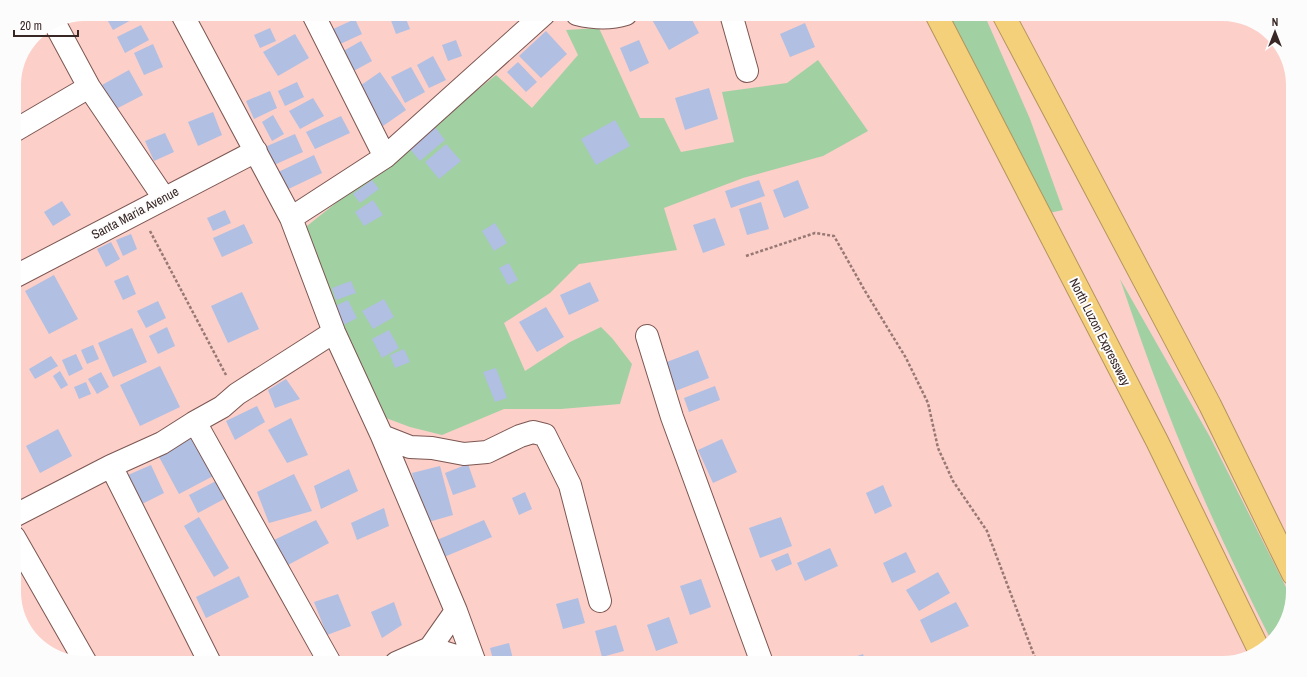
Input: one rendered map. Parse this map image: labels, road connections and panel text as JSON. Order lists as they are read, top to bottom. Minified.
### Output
{"streets":{"highway":["North Luzon Expressway"],"street":["Santa Maria Avenue"]},"scale_bar":"20 m","north":"top"}
